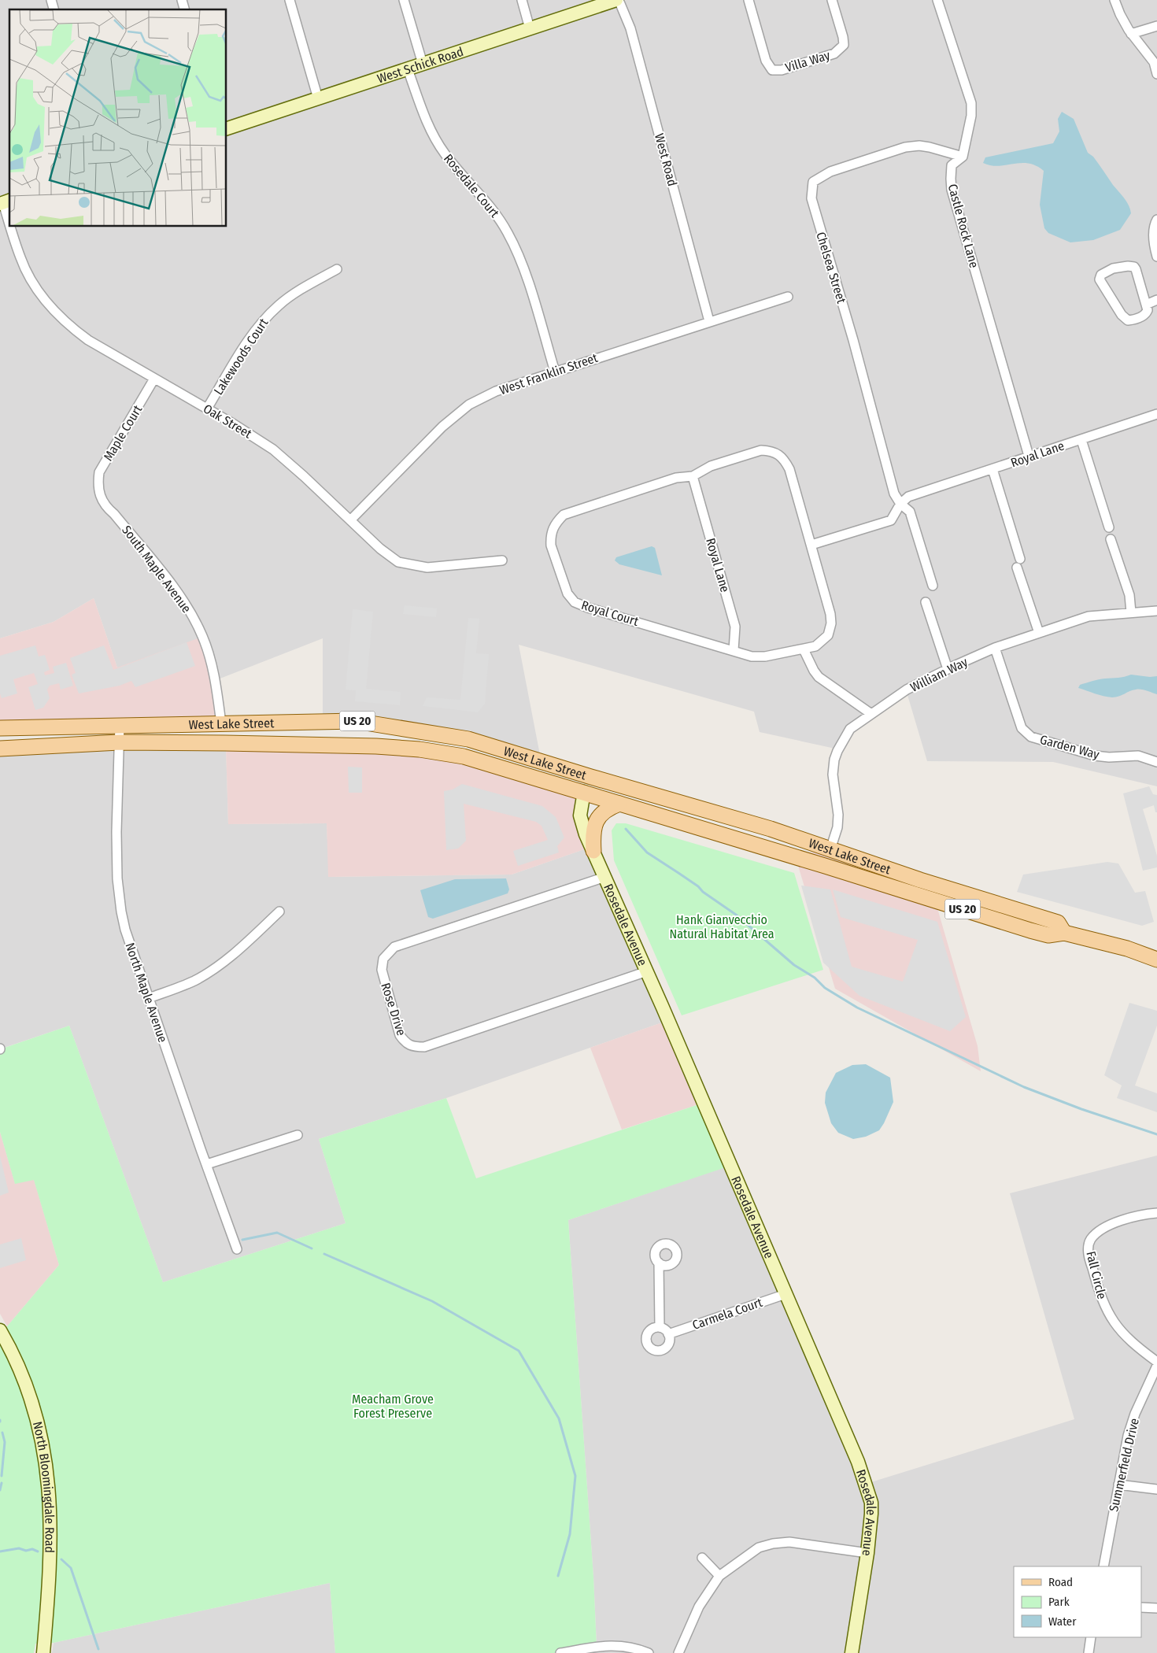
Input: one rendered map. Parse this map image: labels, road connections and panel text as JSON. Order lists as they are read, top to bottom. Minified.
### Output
{"streets":{"main road":["US 20","West Lake Street"],"street":["Villa Way","West Schick Road","West Road","Rosedale Court","Castle Rock Lane","Chelsea Street","Lakewoods Court","West Franklin Street","Oak Street","Maple Court","Royal Lane","South Maple Avenue","Royal Court","William Way","Garden Way","Rosedale Avenue","North Maple Avenue","Rose Drive","Fall Circle","Carmela Court","Summerfield Drive","North Bloomingdale Road"]},"crossings":[["West Schick Road","West Road"],["West Schick Road","Rosedale Court"],["West Road","West Franklin Street"],["Rosedale Court","West Franklin Street"],["Castle Rock Lane","Chelsea Street"],["Castle Rock Lane","Royal Lane"],["Chelsea Street","Royal Lane"],["Lakewoods Court","Oak Street"],["West Franklin Street","Oak Street"],["Oak Street","Maple Court"],["Maple Court","South Maple Avenue"],["Royal Lane","Royal Court"],["South Maple Avenue","West Lake Street"],["William Way","West Lake Street"],["William Way","Garden Way"],["West Lake Street","Rosedale Avenue"],["West Lake Street","North Maple Avenue"],["Rosedale Avenue","Rose Drive"],["Rosedale Avenue","Carmela Court"]],"parks":["Hank Gianvecchio Natural Habitat Area","Meacham Grove Forest Preserve"],"legend":["Road","Park","Water"]}
